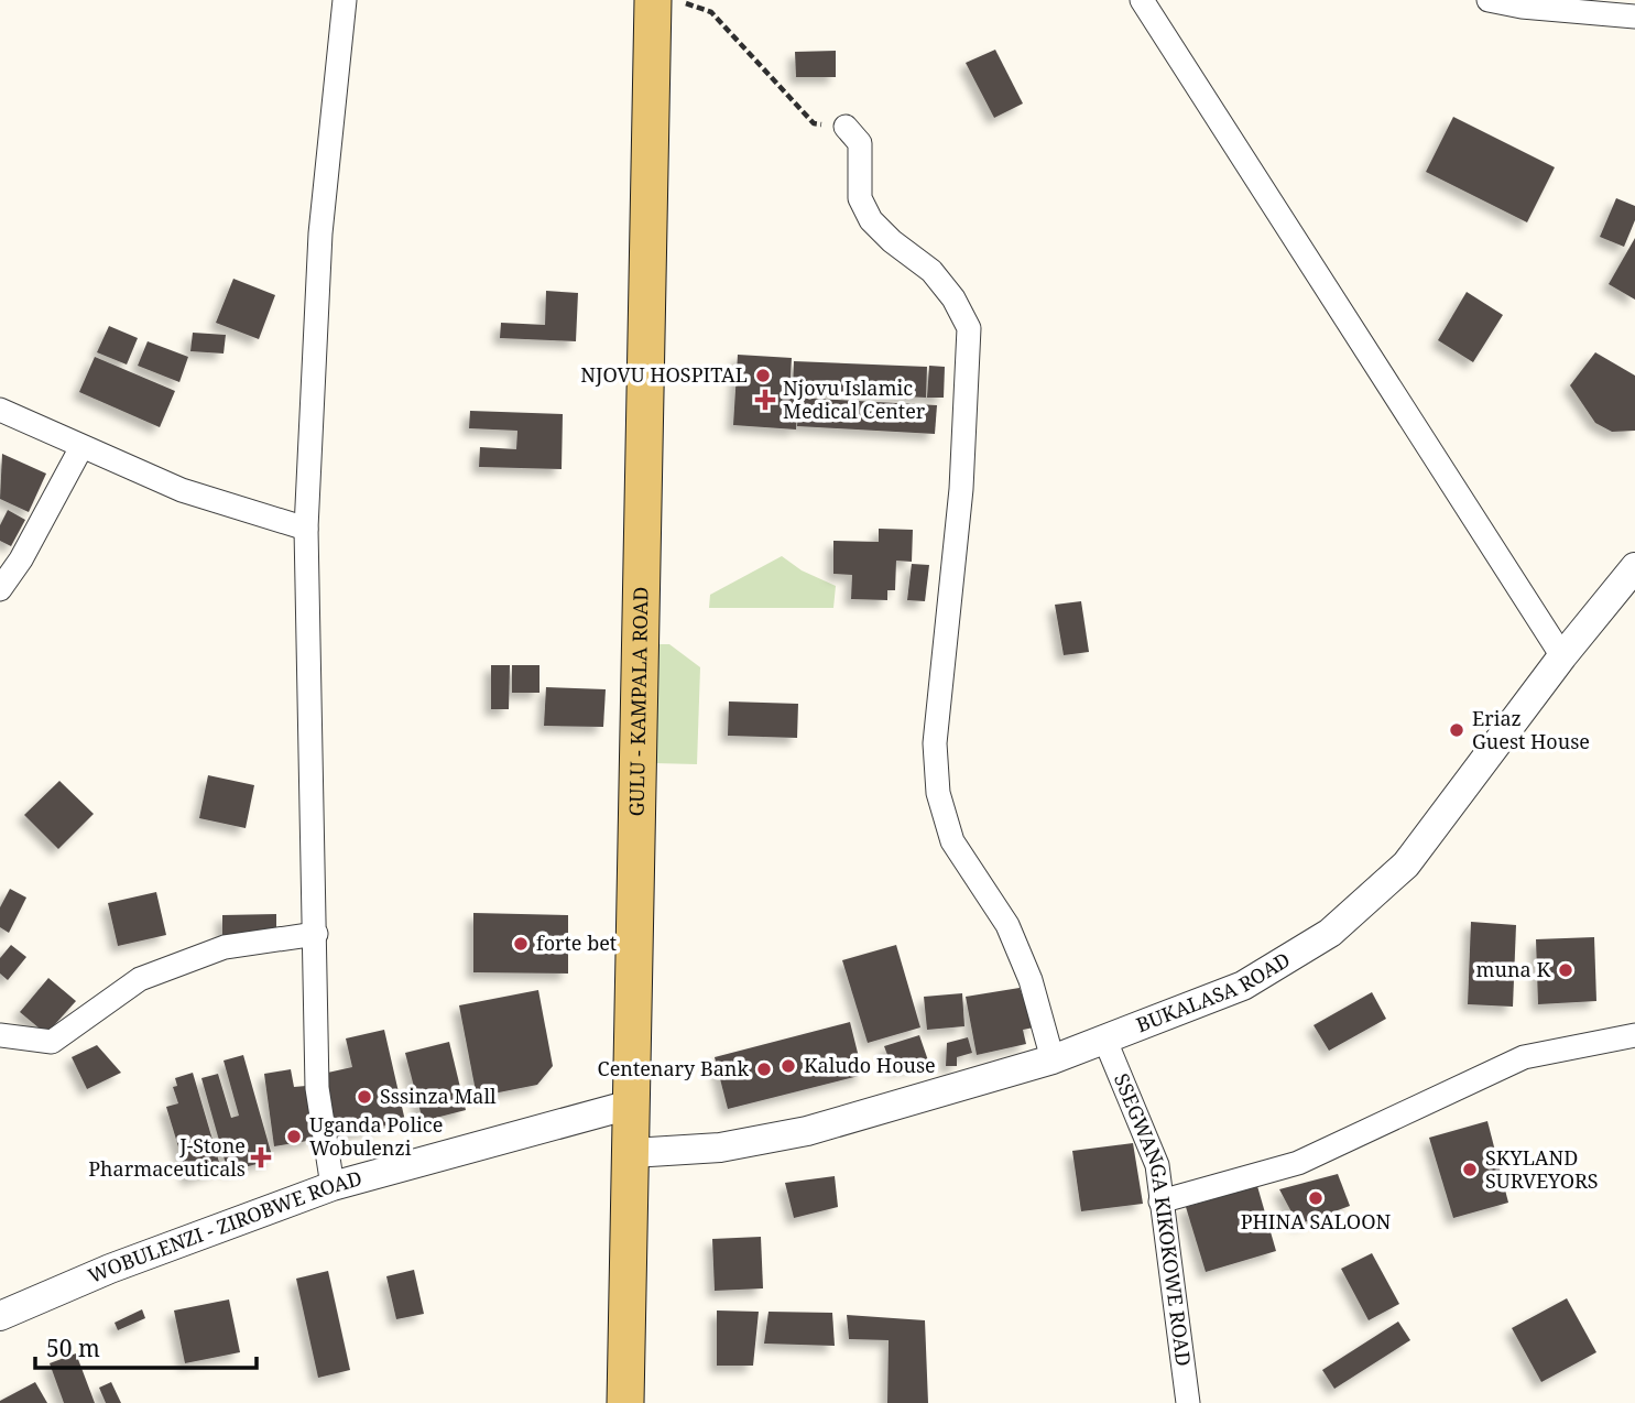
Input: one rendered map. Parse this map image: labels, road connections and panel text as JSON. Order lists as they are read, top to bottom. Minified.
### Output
{"streets":{"main road":["GULU - KAMPALA ROAD"],"street":["BUKALASA ROAD","SSEGWANGA KIKOKOWE ROAD","WOBULENZI - ZIROBWE ROAD"]},"crossings":[["GULU - KAMPALA ROAD","BUKALASA ROAD"],["GULU - KAMPALA ROAD","WOBULENZI - ZIROBWE ROAD"],["BUKALASA ROAD","SSEGWANGA KIKOKOWE ROAD"]],"places":{"other":["NJOVU HOSPITAL","Eriaz Guest House","forte bet","muna K","Kaludo House","Centenary Bank","Sssinza Mall","Uganda Police Wobulenzi","SKYLAND SURVEYORS","PHINA SALOON"],"health":["Njovu Islamic Medical Center","J-Stone Pharmaceuticals"]},"scale_bar":"50 m"}
